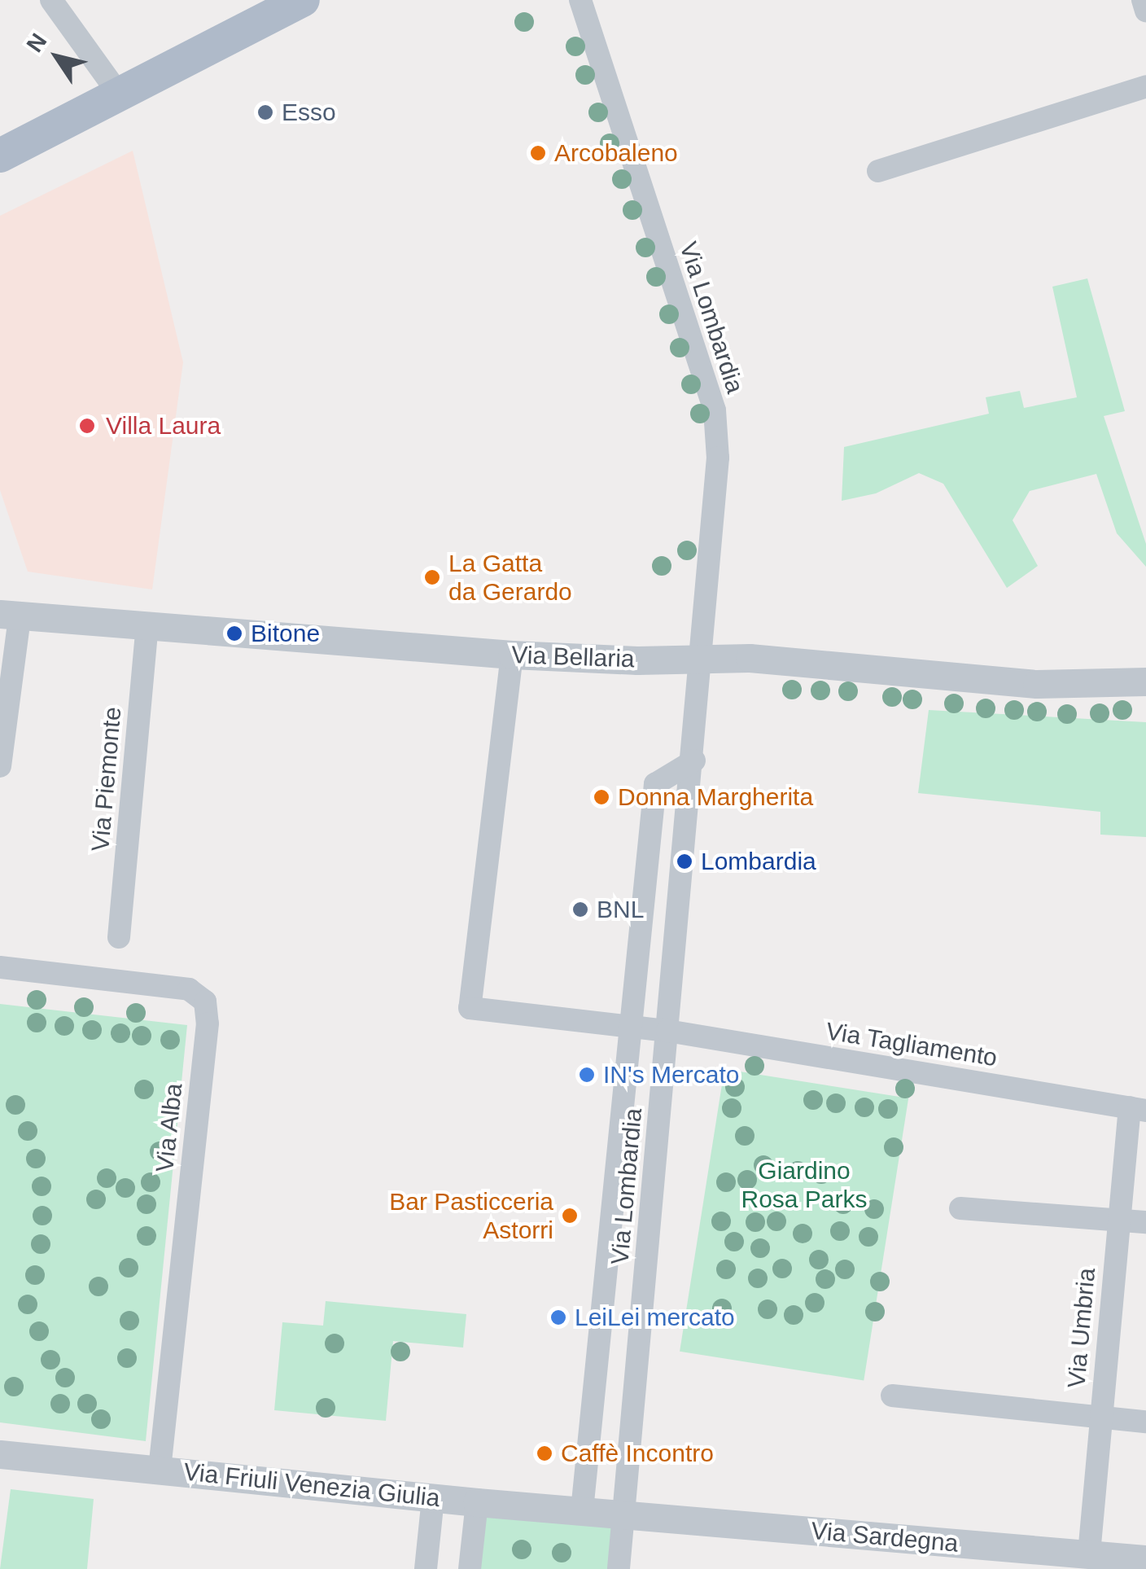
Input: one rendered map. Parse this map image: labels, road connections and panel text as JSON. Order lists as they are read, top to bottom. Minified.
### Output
{"streets":{"street":["Via Lombardia","Via Bellaria","Via Piemonte","Via Tagliamento","Via Alba","Via Umbria","Via Friuli Venezia Giulia","Via Sardegna"]},"crossings":[["Via Lombardia","Via Bellaria"],["Via Lombardia","Via Tagliamento"],["Via Lombardia","Via Friuli Venezia Giulia"],["Via Lombardia","Via Sardegna"],["Via Bellaria","Via Piemonte"],["Via Tagliamento","Via Umbria"],["Via Alba","Via Friuli Venezia Giulia"],["Via Umbria","Via Sardegna"],["Via Friuli Venezia Giulia","Via Sardegna"]],"parks":["Giardino Rosa Parks"],"places":["Esso","Arcobaleno","Villa Laura","La Gatta da Gerardo","Bitone","Donna Margherita","Lombardia","BNL","IN's Mercato","Bar Pasticceria Astorri","LeiLei mercato","Caffè Incontro"],"north":"top left"}
